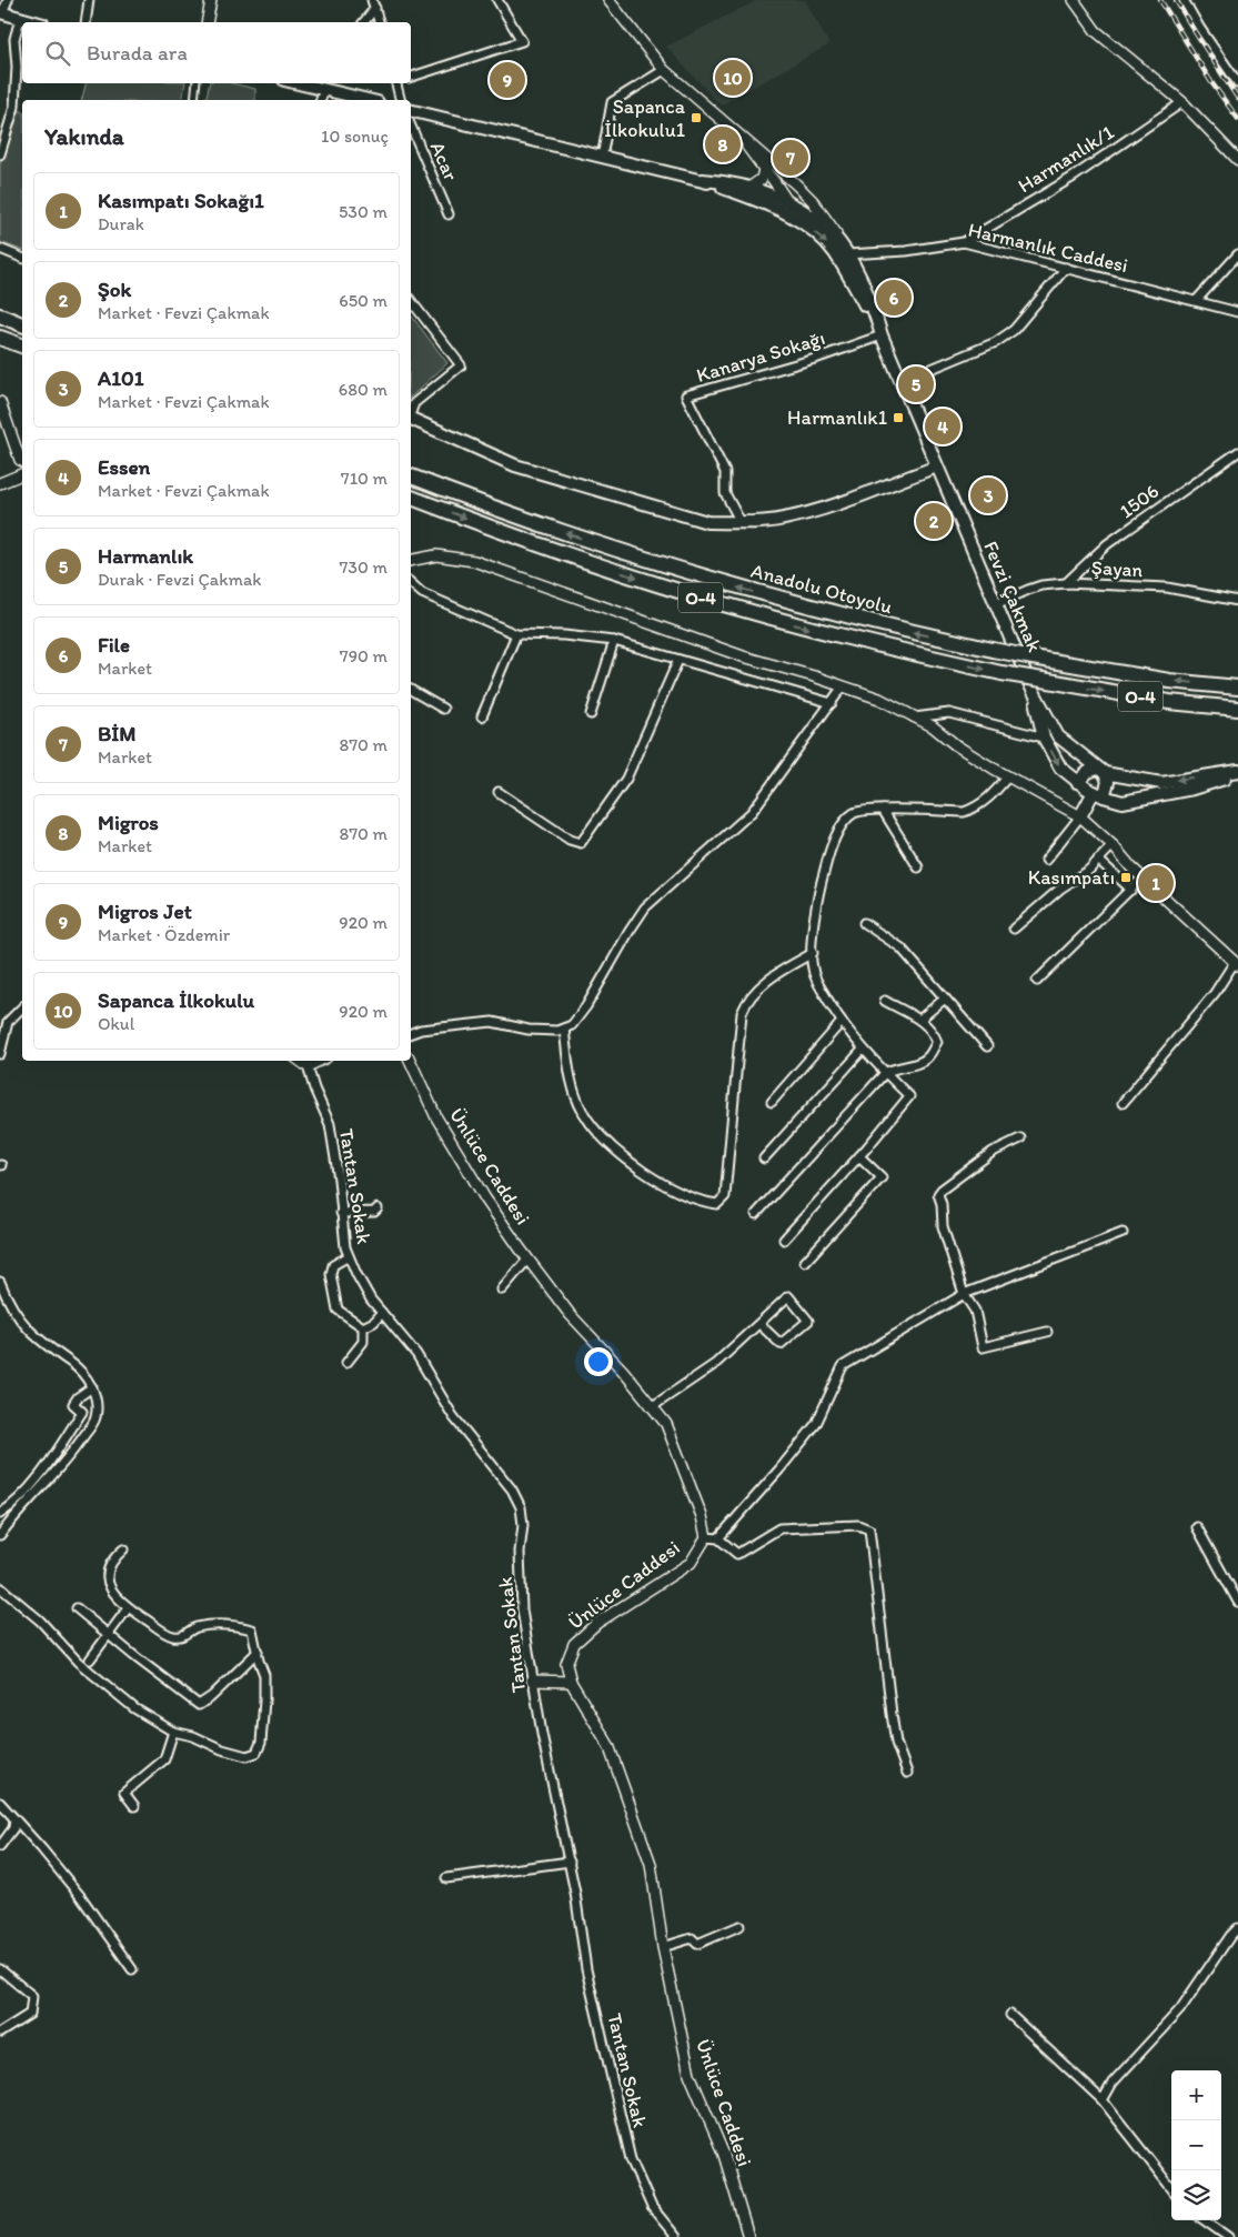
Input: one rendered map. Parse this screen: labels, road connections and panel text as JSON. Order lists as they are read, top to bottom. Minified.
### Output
{"streets":{"highway":["Anadolu Otoyolu","O-4"],"main road":["Fevzi Çakmak"],"street":["Harmanlık/1","Acar","Harmanlık Caddesi","Kanarya Sokağı","1506","Şayan","Ünlüce Caddesi","Tantan Sokak"]},"crossings":[["Harmanlık/1","Harmanlık Caddesi"],["Kanarya Sokağı","Fevzi Çakmak"],["1506","Şayan"],["Şayan","Fevzi Çakmak"],["Anadolu Otoyolu","Fevzi Çakmak"]],"places":{"transit":["Sapanca İlkokulu1","Harmanlık1","Kasımpatı"]},"page":{"search":"Burada ara","pins":["10","9","8","7","6","5","4","3","2","1"],"heading":["Yakında","10 sonuç"],"list":[{"mark":"1","name":"Kasımpatı Sokağı1","note":"Durak","value":"530 m"},{"mark":"2","name":"Şok","note":"Market · Fevzi Çakmak","value":"650 m"},{"mark":"3","name":"A101","note":"Market · Fevzi Çakmak","value":"680 m"},{"mark":"4","name":"Essen","note":"Market · Fevzi Çakmak","value":"710 m"},{"mark":"5","name":"Harmanlık","note":"Durak · Fevzi Çakmak","value":"730 m"},{"mark":"6","name":"File","note":"Market","value":"790 m"},{"mark":"7","name":"BİM","note":"Market","value":"870 m"},{"mark":"8","name":"Migros","note":"Market","value":"870 m"},{"mark":"9","name":"Migros Jet","note":"Market · Özdemir","value":"920 m"},{"mark":"10","name":"Sapanca İlkokulu","note":"Okul","value":"920 m"}],"map_buttons":["+","−"]}}
